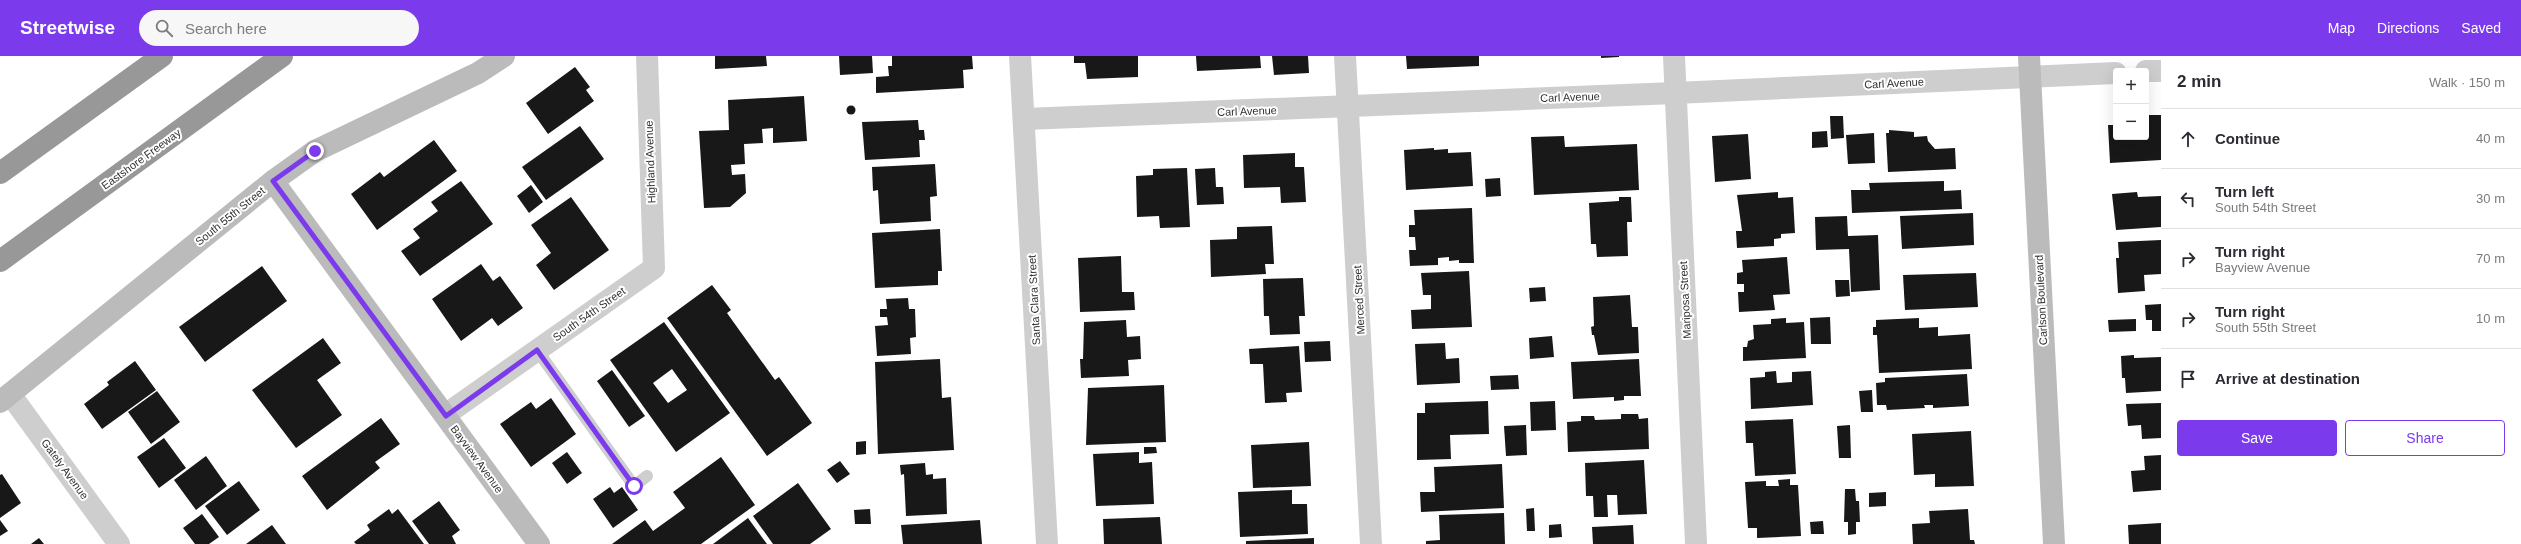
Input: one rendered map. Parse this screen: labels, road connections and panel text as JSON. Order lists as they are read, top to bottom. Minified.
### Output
{"streets":{"highway":["Eastshore Freeway"],"street":["Carl Avenue","Highland Avenue","South 55th Street","Santa Clara Street","Merced Street","Mariposa Street","Carlson Boulevard","South 54th Street","Bayview Avenue","Gately Avenue"]},"crossings":[["Carl Avenue","Santa Clara Street"],["Carl Avenue","Merced Street"],["Carl Avenue","Mariposa Street"],["Carl Avenue","Carlson Boulevard"],["Highland Avenue","South 54th Street"],["South 55th Street","Bayview Avenue"],["South 55th Street","Gately Avenue"],["South 54th Street","Bayview Avenue"]],"page":{"header":"Streetwise","search":"Search here","nav":["Map","Directions","Saved"],"heading":["2 min","Walk · 150 m"],"map_buttons":["+","−"],"list":[["Continue","40 m"],["Turn left","South 54th Street","30 m"],["Turn right","Bayview Avenue","70 m"],["Turn right","South 55th Street","10 m"],"Arrive at destination"],"buttons":["Save","Share"]}}
